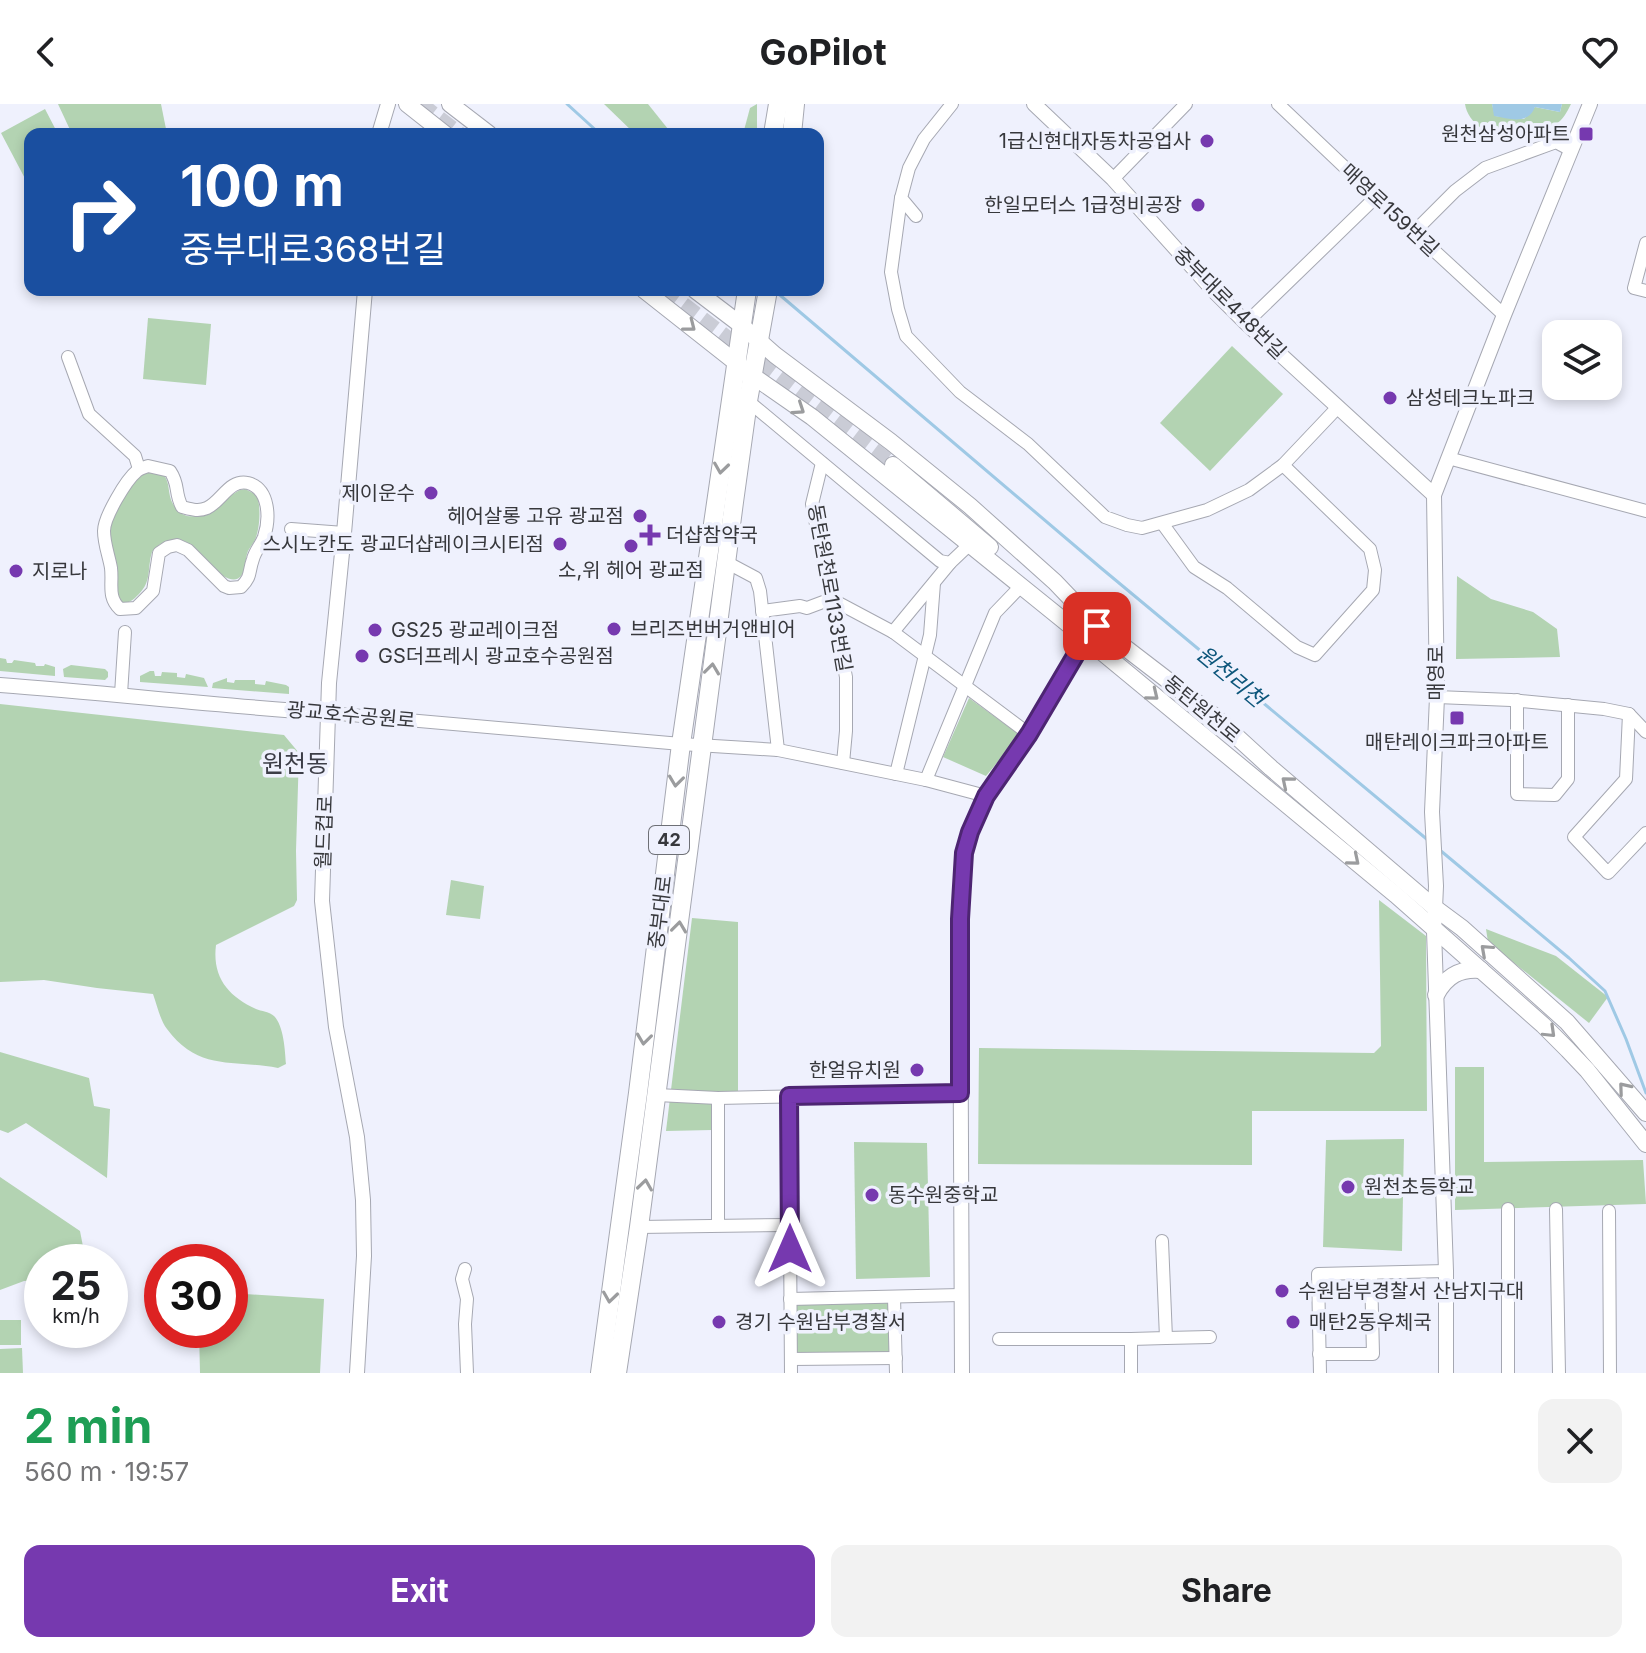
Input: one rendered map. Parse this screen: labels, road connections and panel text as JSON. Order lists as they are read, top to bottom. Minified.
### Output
{"streets":{"main road":["동탄원천로","42","중부대로"],"street":["매영로159번길","중부대로448번길","동탄원천로1133번길","매영로","광교호수공원로","월드컵로"]},"crossings":[["매영로159번길","매영로"],["중부대로448번길","매영로"],["동탄원천로1133번길","광교호수공원로"],["매영로","동탄원천로"],["동탄원천로","42"],["동탄원천로","중부대로"],["광교호수공원로","월드컵로"],["광교호수공원로","중부대로"],["42","중부대로"]],"districts":["원천동"],"water":["원천리천"],"places":{"transit":["원천삼성아파트","매탄레이크파크아파트"],"other":["1급신현대자동차공업사","한일모터스 1급정비공장","삼성테크노파크","제이운수","헤어살롱 고유 광교점","스시노칸도 광교더샵레이크시티점","소,위 헤어 광교점","지로나","브리즈번버거앤비어","GS25 광교레이크점","GS더프레시 광교호수공원점","한얼유치원","원천초등학교","동수원중학교","수원남부경찰서 산남지구대","경기 수원남부경찰서","매탄2동우체국"],"health":["더샵참약국"]},"page":{"header":"GoPilot","turn":["100 m","중부대로368번길"],"speed":"25 km/h","limit":"30","heading":["2 min","560 m · 19:57"],"buttons":["Exit","Share"]}}
